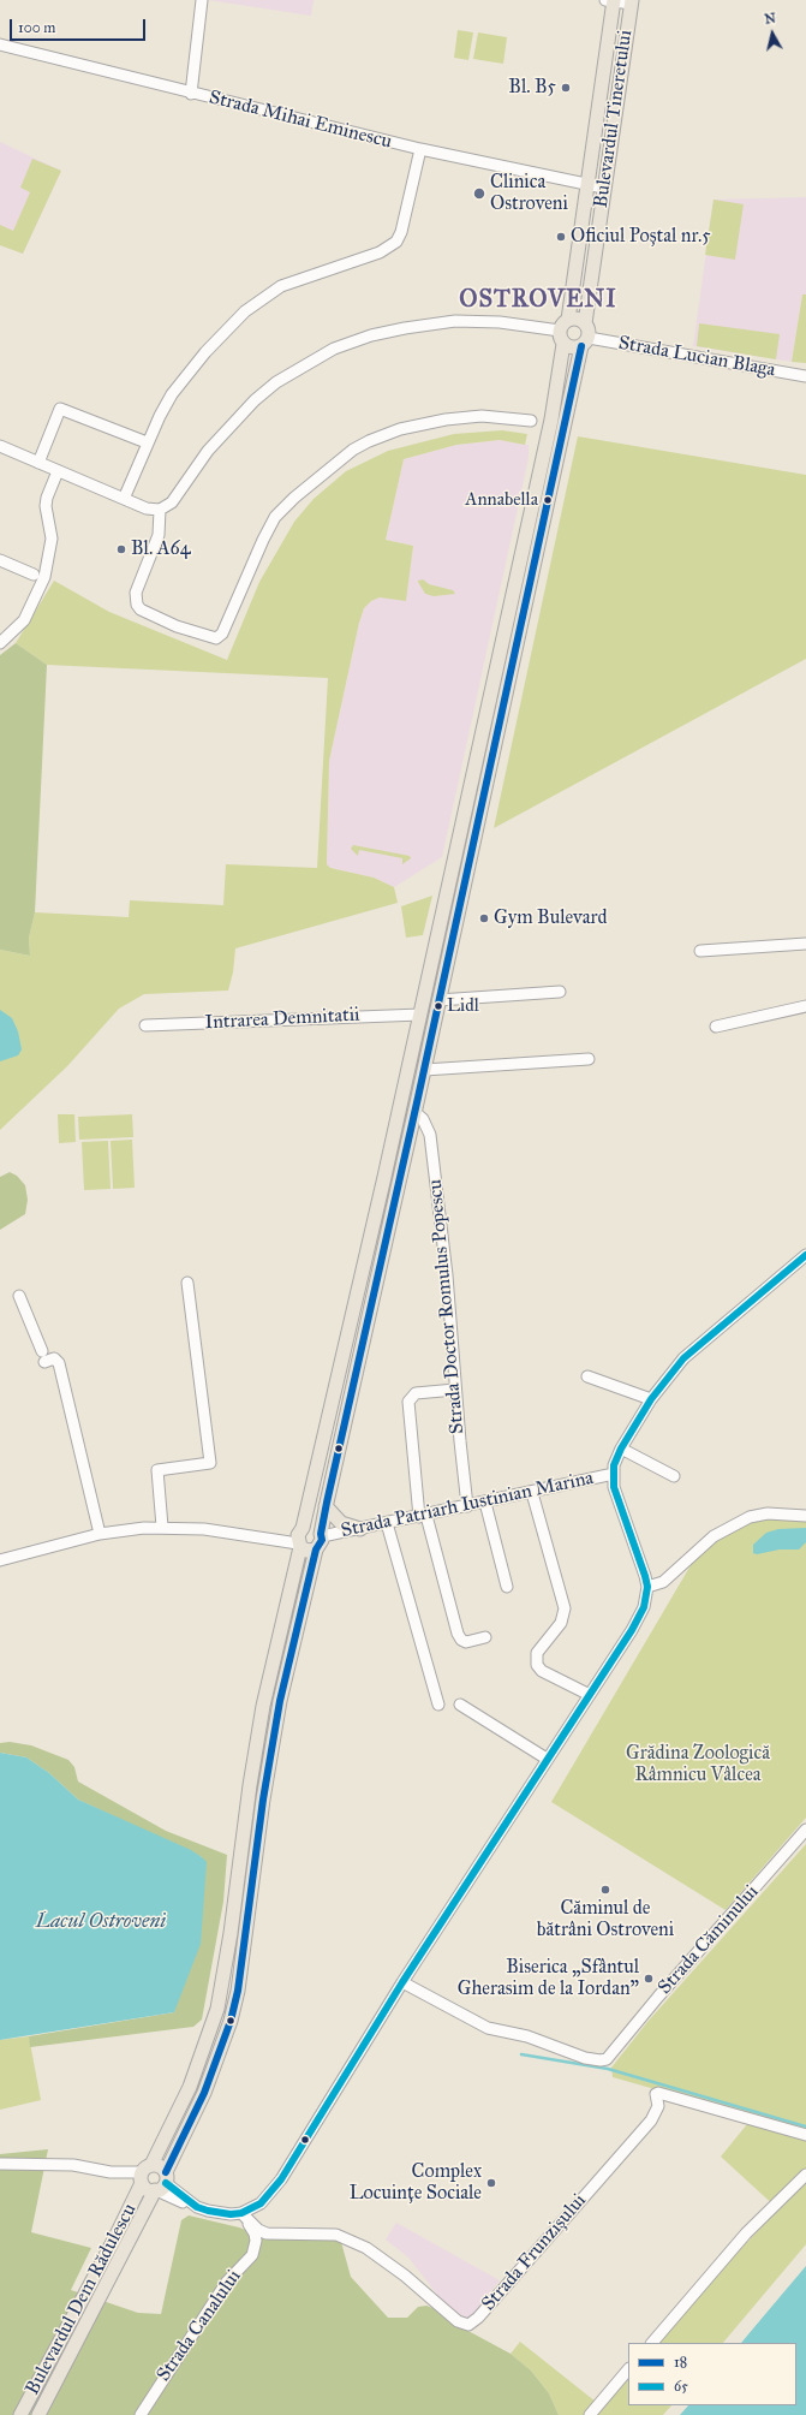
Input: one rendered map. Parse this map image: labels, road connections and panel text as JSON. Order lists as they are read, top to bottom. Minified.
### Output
{"streets":{"main road":["Bulevardul Tineretului","Bulevardul Dem Rădulescu"],"street":["Strada Mihai Eminescu","Strada Lucian Blaga","Intrarea Demnitatii","Strada Doctor Romulus Popescu","Strada Patriarh Iustinian Marina","Strada Căminului","Strada Frunzișului","Strada Canalului"]},"crossings":[["Bulevardul Tineretului","Strada Mihai Eminescu"],["Bulevardul Tineretului","Strada Lucian Blaga"],["Bulevardul Tineretului","Bulevardul Dem Rădulescu"],["Strada Lucian Blaga","Bulevardul Dem Rădulescu"],["Intrarea Demnitatii","Bulevardul Dem Rădulescu"],["Strada Doctor Romulus Popescu","Strada Patriarh Iustinian Marina"],["Strada Doctor Romulus Popescu","Bulevardul Dem Rădulescu"],["Strada Patriarh Iustinian Marina","Bulevardul Dem Rădulescu"],["Strada Frunzișului","Strada Canalului"]],"districts":["OSTROVENI"],"water":["Lacul Ostroveni"],"parks":["Grădina Zoologică Râmnicu Vâlcea"],"places":["Bl. B5","Clinica Ostroveni","Oficiul Poștal nr.5","Annabella","Bl. A64","Gym Bulevard","Lidl","Căminul de bătrâni Ostroveni","Biserica „Sfântul Gherasim de la Iordan”","Complex Locuințe Sociale"],"lines":["transit line 18","transit line 65"],"legend":["18","65"],"scale_bar":"100 m","north":"top"}
